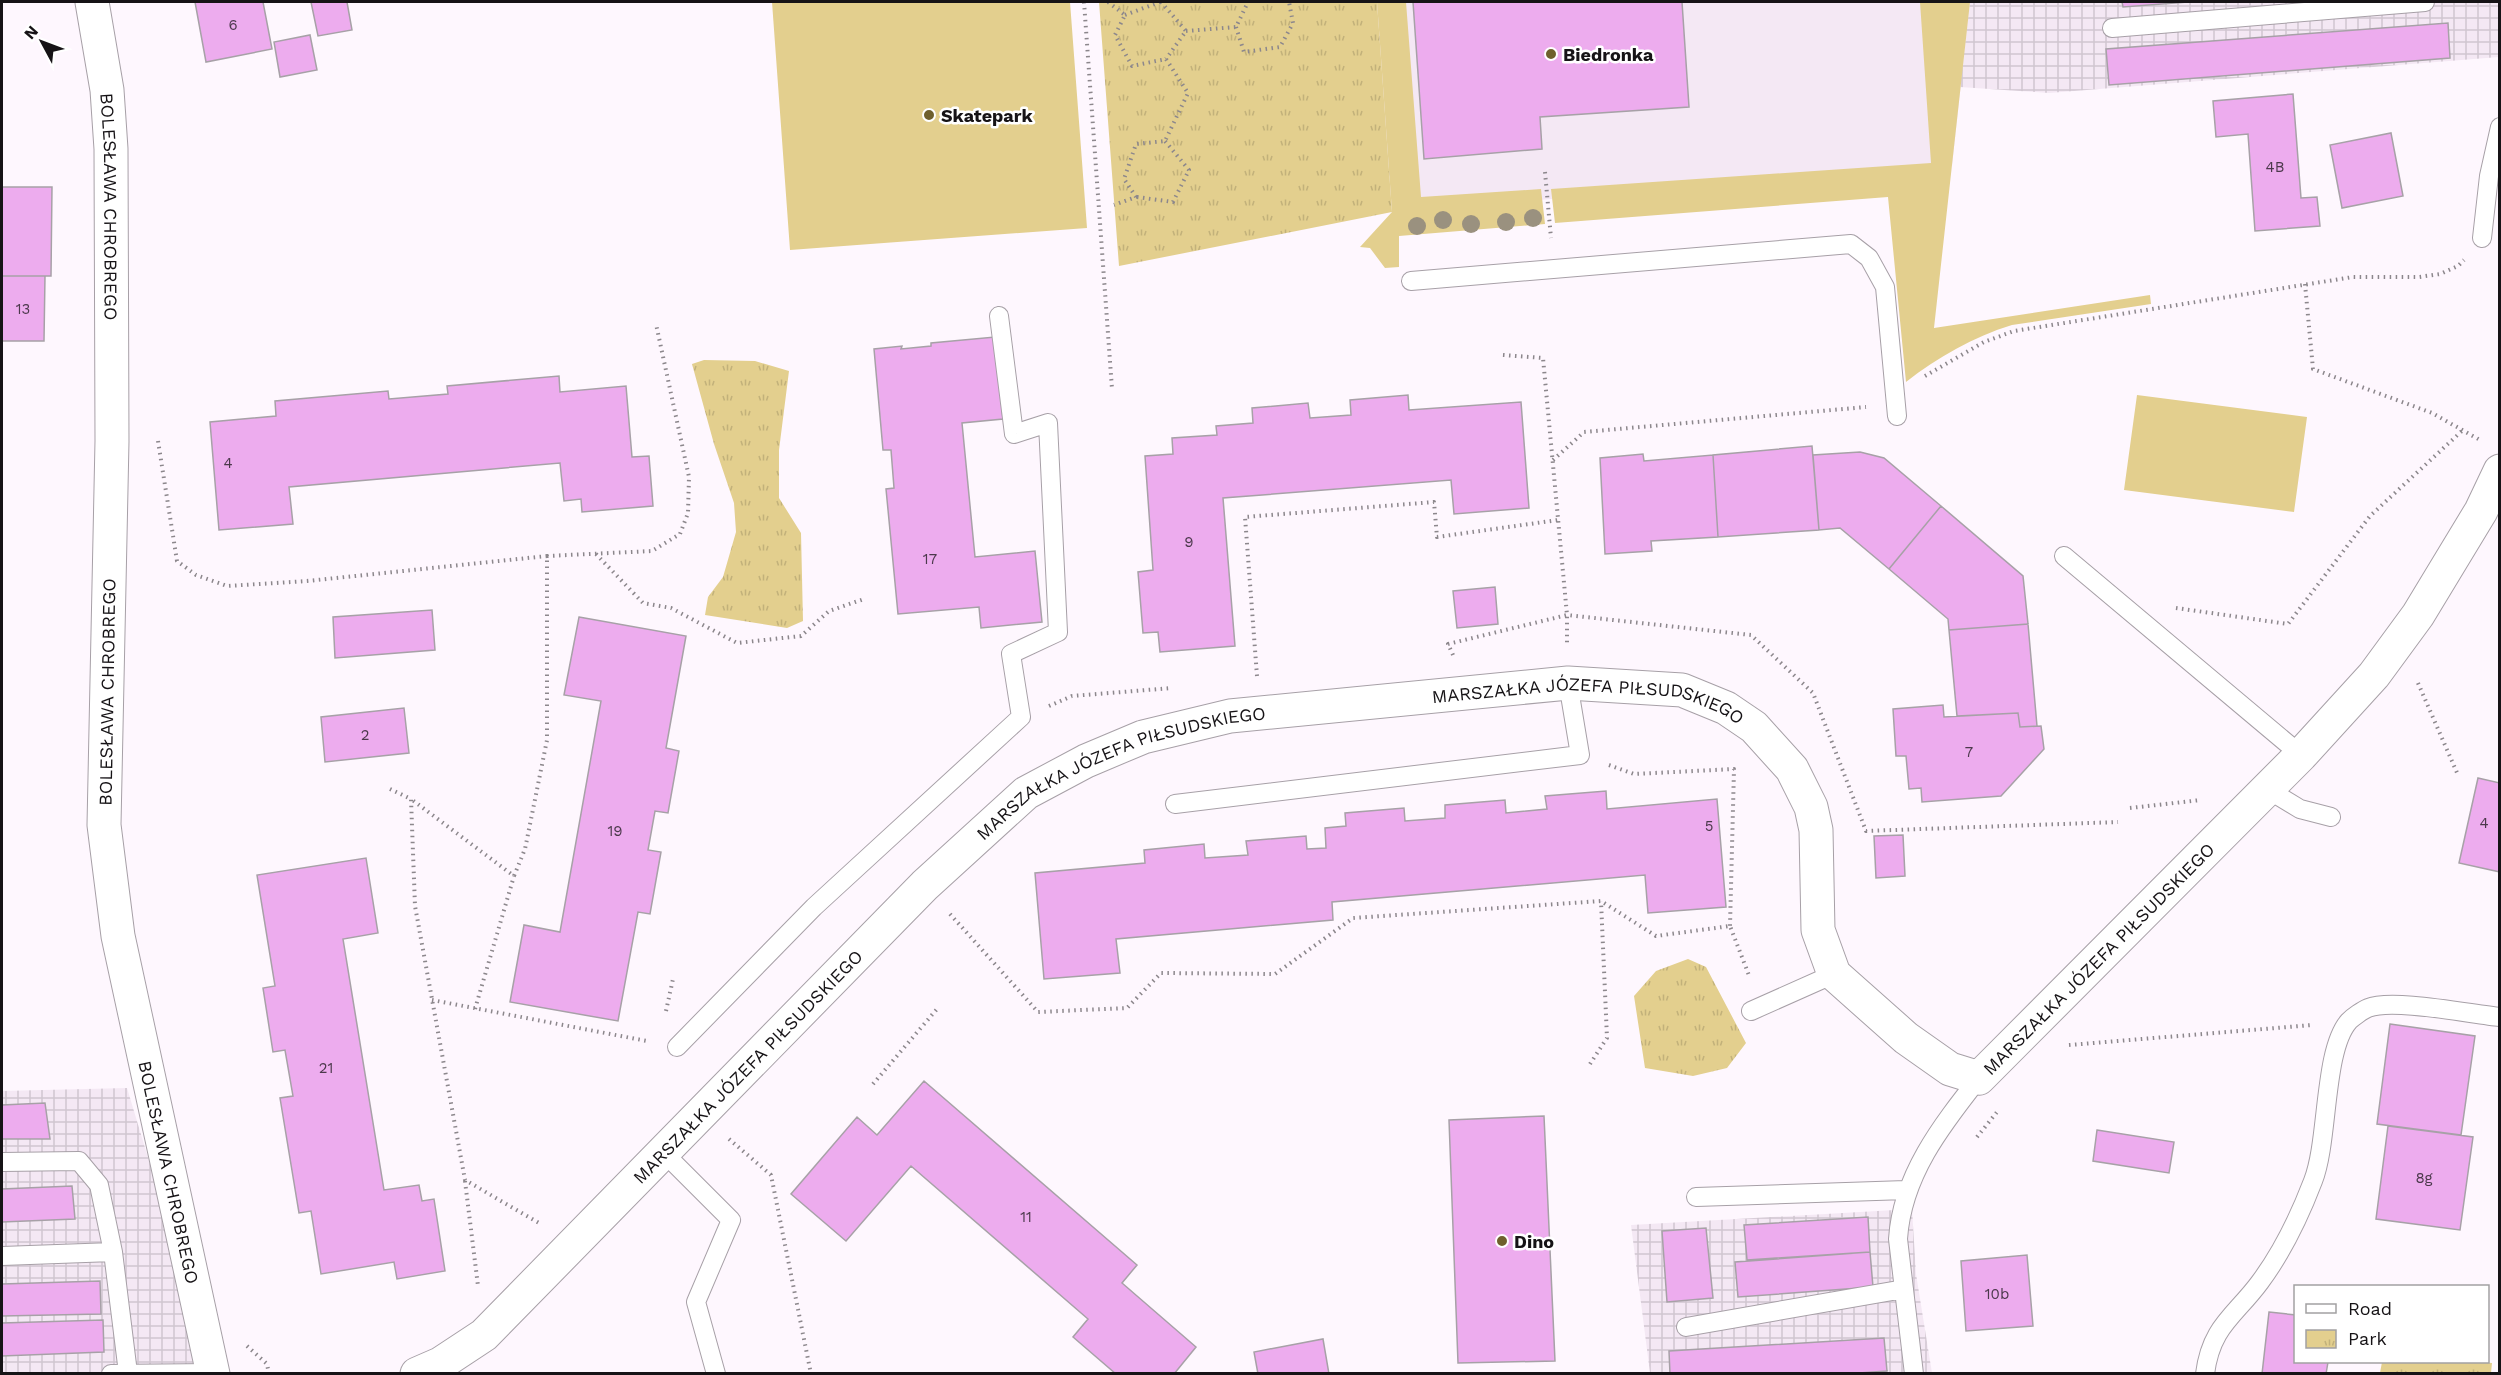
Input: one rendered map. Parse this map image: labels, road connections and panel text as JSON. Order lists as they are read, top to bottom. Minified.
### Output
{"streets":{"street":["BOLESŁAWA CHROBREGO","MARSZAŁKA JÓZEFA PIŁSUDSKIEGO"]},"places":["Biedronka","Skatepark","Dino"],"house_numbers":["6","4B","13","4","9","17","2","7","4","5","19","21","8g","11","10b"],"legend":["Road","Park"],"north":"top left"}
